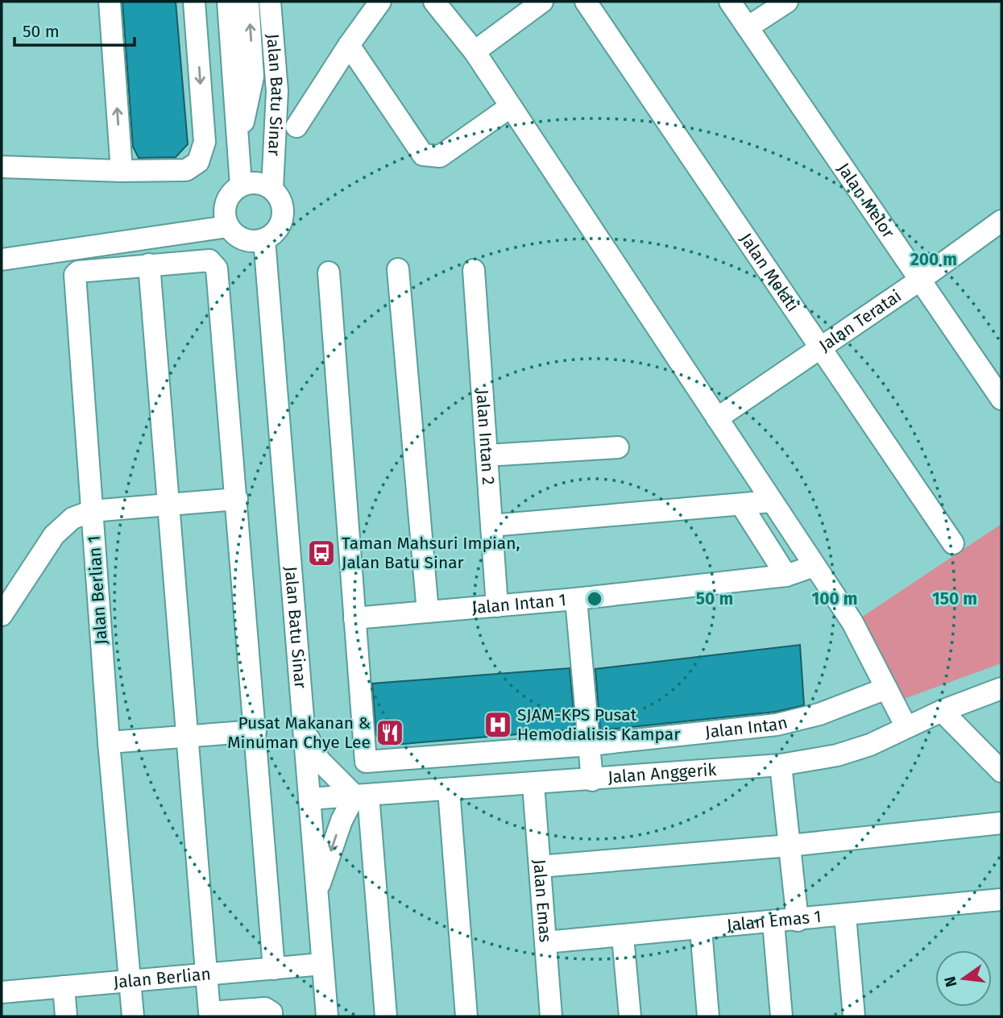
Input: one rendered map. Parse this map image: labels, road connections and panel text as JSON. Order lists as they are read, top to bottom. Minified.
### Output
{"streets":{"street":["Jalan Batu Sinar","Jalan Melor","Jalan Melati","Jalan Teratai","Jalan Intan 2","Jalan Berlian 1","Jalan Intan 1","Jalan Intan","Jalan Anggerik","Jalan Emas","Jalan Emas 1","Jalan Berlian"]},"crossings":[["Jalan Batu Sinar","Jalan Anggerik"],["Jalan Batu Sinar","Jalan Berlian"],["Jalan Melor","Jalan Teratai"],["Jalan Melati","Jalan Teratai"],["Jalan Intan 2","Jalan Intan 1"],["Jalan Berlian 1","Jalan Berlian"],["Jalan Intan 1","Jalan Intan"],["Jalan Anggerik","Jalan Emas"],["Jalan Emas","Jalan Emas 1"]],"places":{"bus stop":["Taman Mahsuri Impian, Jalan Batu Sinar"],"hospital":["SJAM-KPS Pusat Hemodialisis Kampar"],"restaurant":["Pusat Makanan & Minuman Chye Lee"]},"scale_bar":"50 m","north":"left","rings":["200 m","50 m","100 m","150 m"]}
